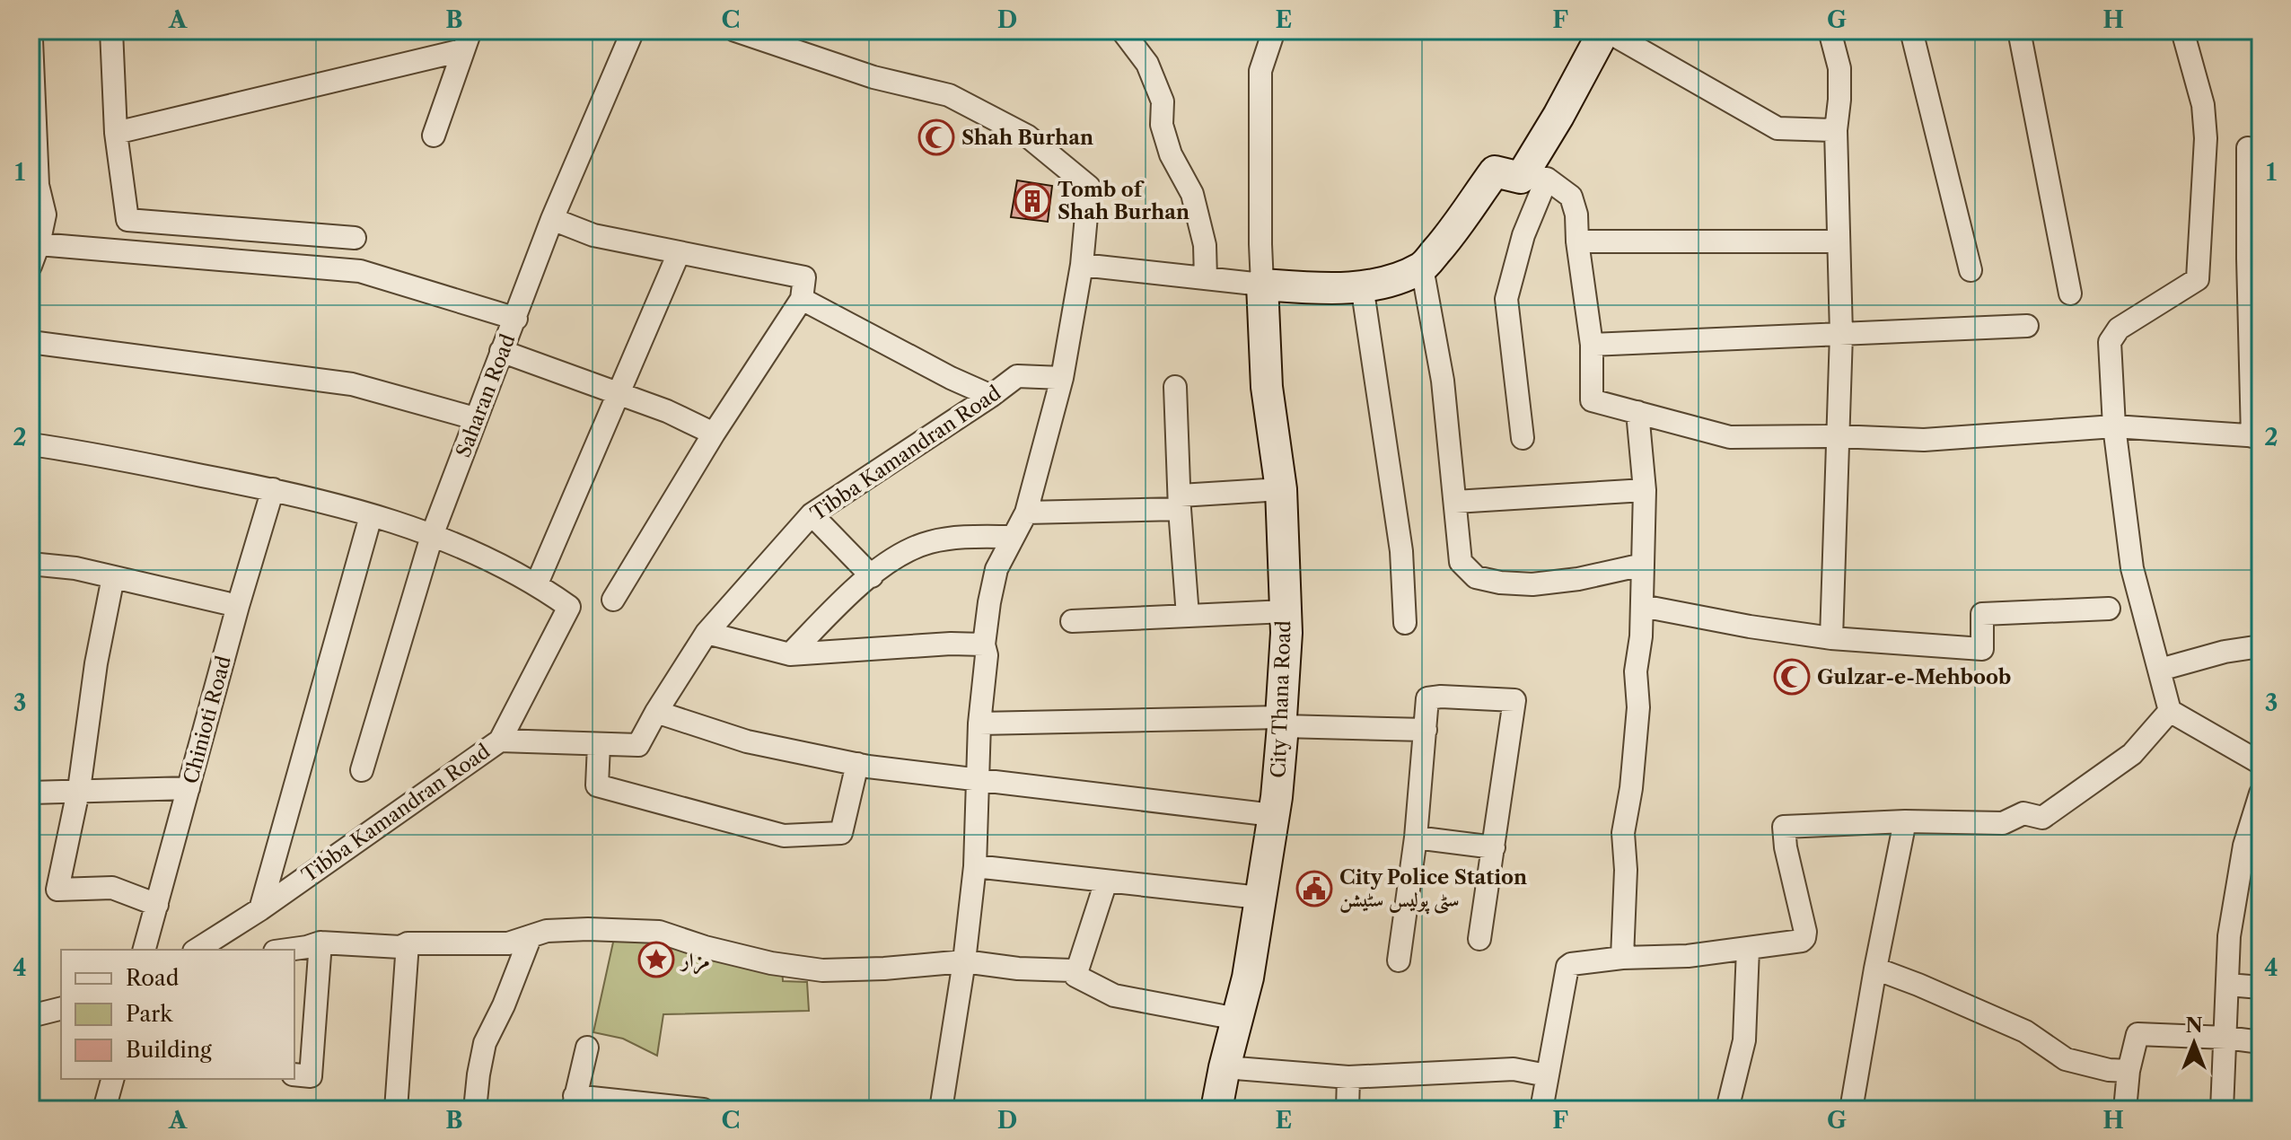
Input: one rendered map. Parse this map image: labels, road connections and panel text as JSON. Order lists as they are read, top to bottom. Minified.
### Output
{"streets":{"street":["Saharan Road","Tibba Kamandran Road","City Thana Road","Chinioti Road"]},"places":{"mosque":["Shah Burhan","Gulzar-e-Mehboob"],"building":["Tomb of Shah Burhan"],"public building":["City Police Station سٹی پولیس سٹیشن"],"place":["مزار"]},"legend":["Road","Park","Building"],"north":"top","grid":{"columns":["A","B","C","D","E","F","G","H"],"rows":["1","2","3","4"]}}
